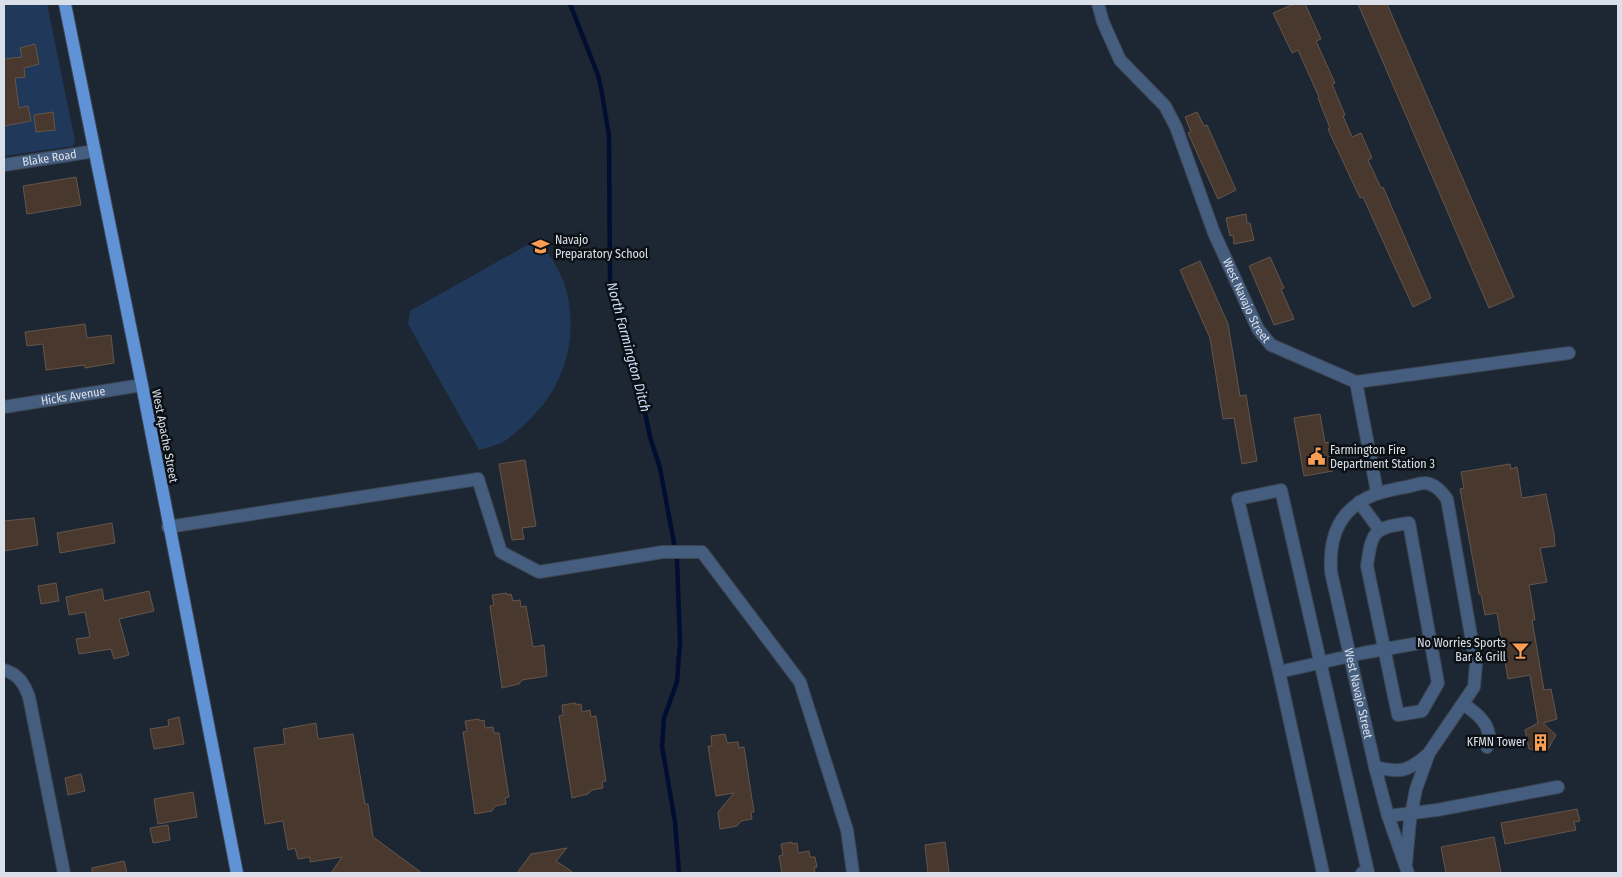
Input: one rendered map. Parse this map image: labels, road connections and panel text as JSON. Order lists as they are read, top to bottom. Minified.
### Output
{"streets":{"main road":["West Apache Street"],"street":["Blake Road","West Navajo Street","Hicks Avenue"]},"crossings":[["Blake Road","West Apache Street"],["Hicks Avenue","West Apache Street"]],"water":["North Farmington Ditch"],"places":{"school or university":["Navajo Preparatory School"],"public building":["Farmington Fire Department Station 3"],"bar":["No Worries Sports Bar & Grill"],"building":["KFMN Tower"]}}
